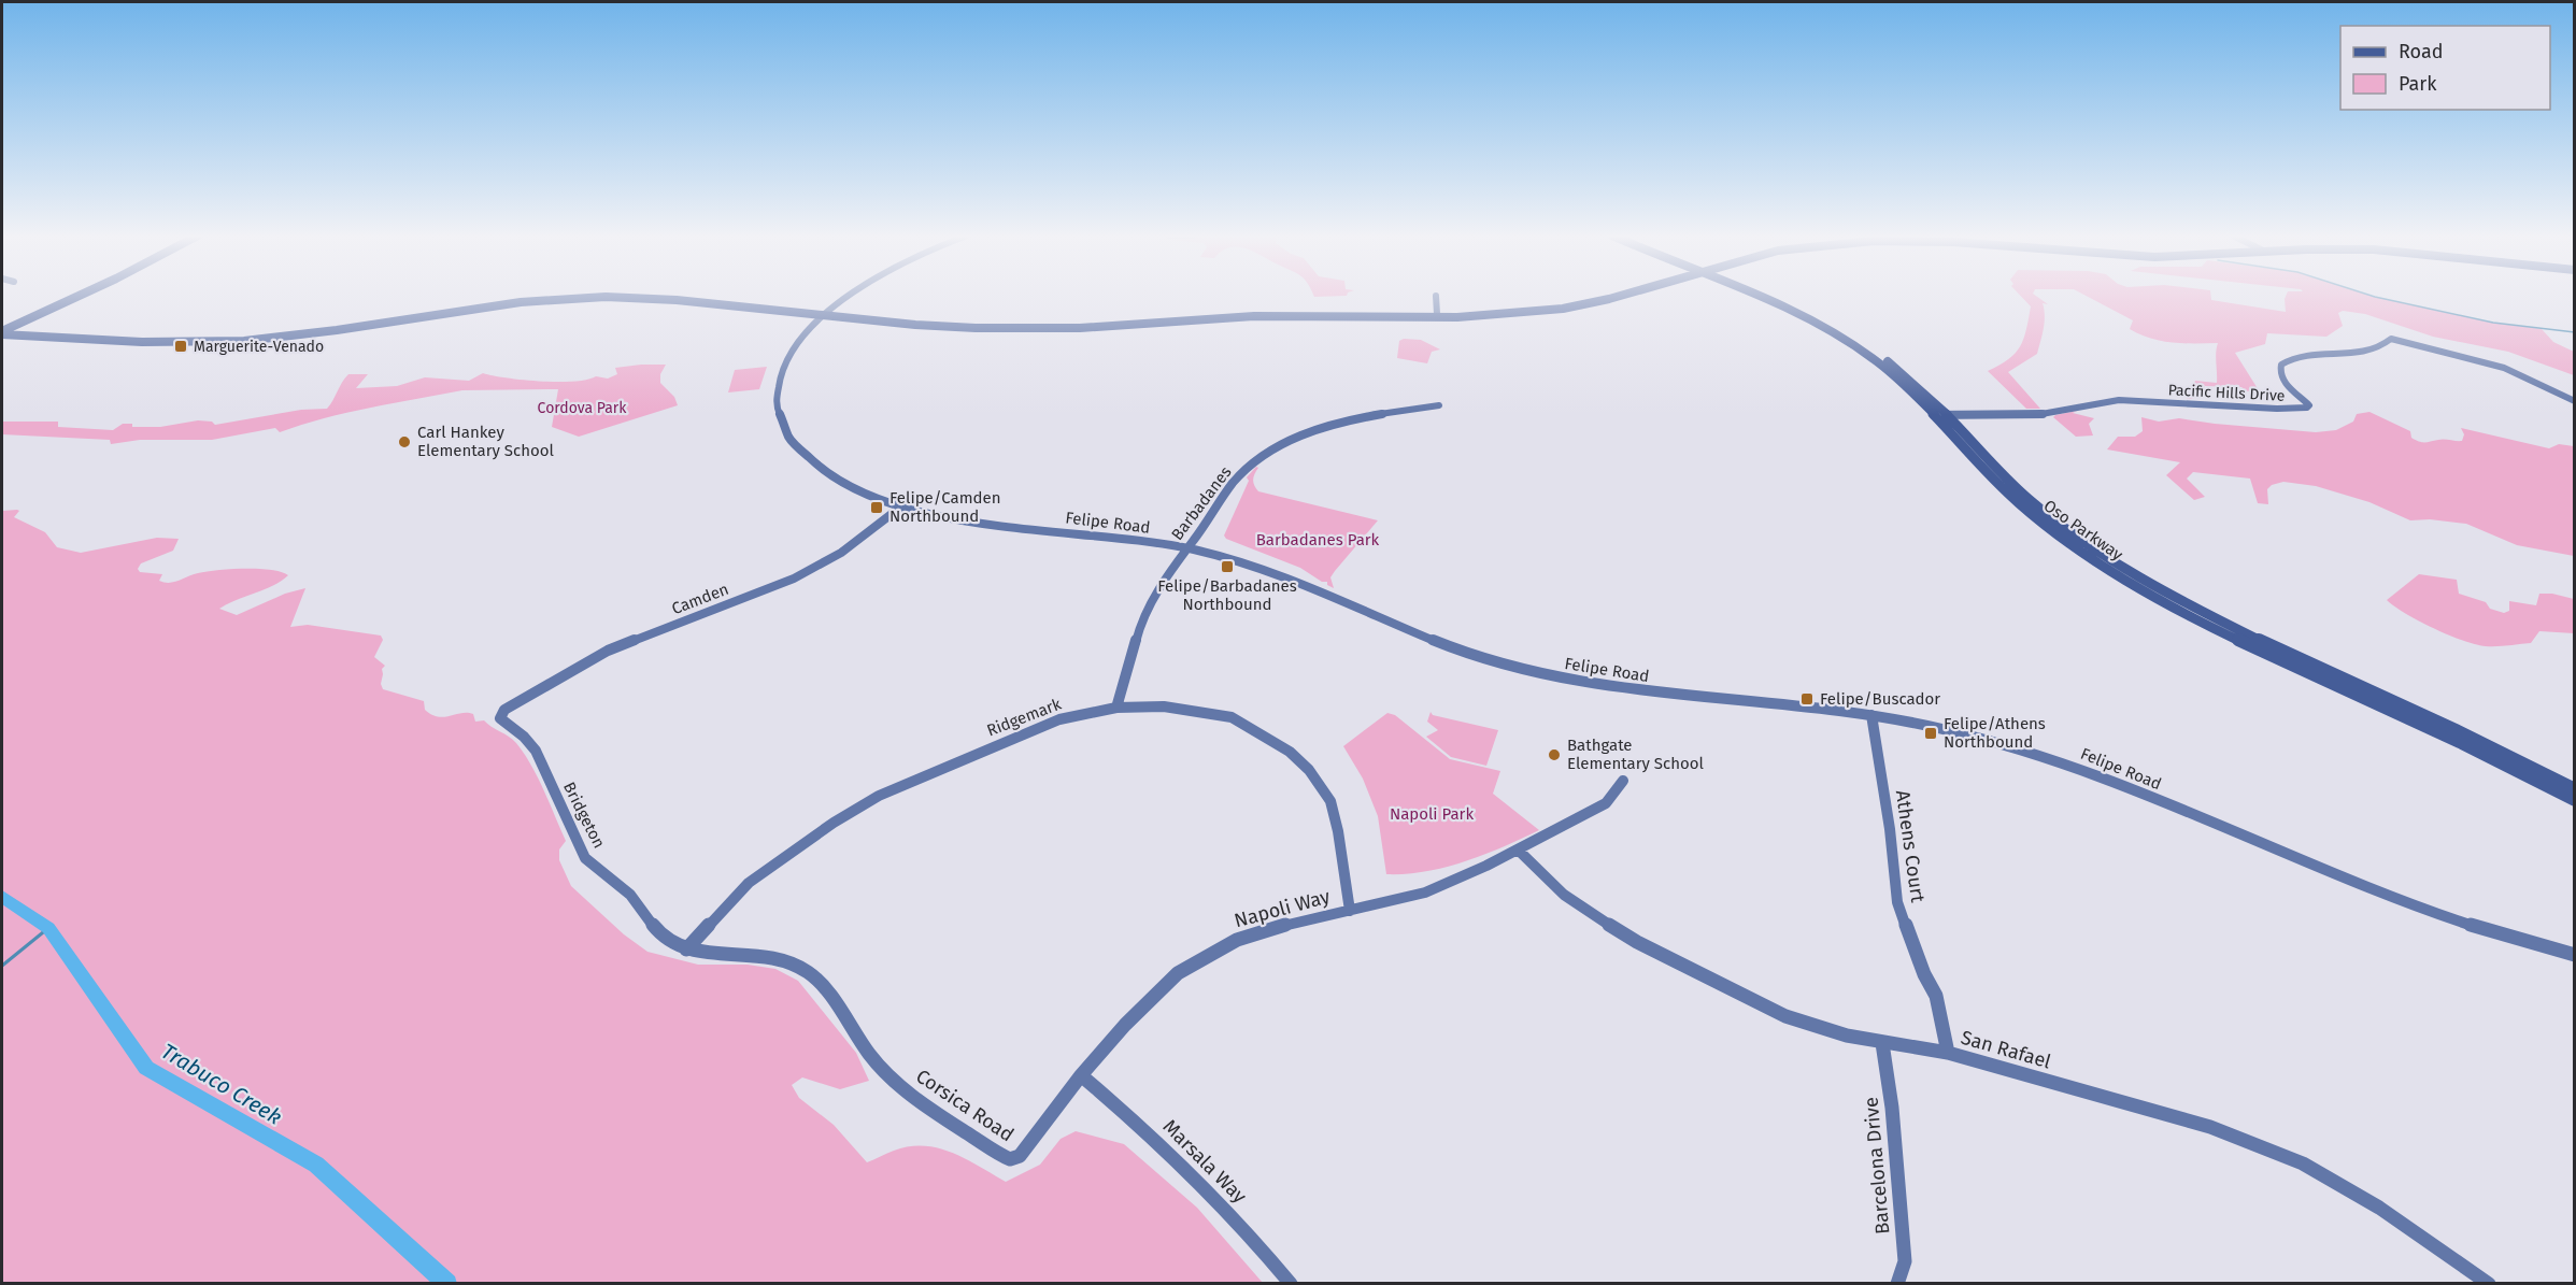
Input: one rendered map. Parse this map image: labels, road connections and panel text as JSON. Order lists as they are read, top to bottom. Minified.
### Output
{"streets":{"main road":["Oso Parkway"],"street":["Pacific Hills Drive","Barbadanes","Felipe Road","Camden","Ridgemark","Bridgeton","Athens Court","Napoli Way","San Rafael","Corsica Road","Marsala Way","Barcelona Drive"]},"crossings":[["Pacific Hills Drive","Oso Parkway"],["Barbadanes","Felipe Road"],["Barbadanes","Ridgemark"],["Felipe Road","Camden"],["Felipe Road","Athens Court"],["Camden","Bridgeton"],["Ridgemark","Bridgeton"],["Ridgemark","Napoli Way"],["Ridgemark","Corsica Road"],["Bridgeton","Corsica Road"],["Athens Court","San Rafael"],["Napoli Way","San Rafael"],["Napoli Way","Corsica Road"],["Napoli Way","Marsala Way"],["San Rafael","Barcelona Drive"]],"water":["Trabuco Creek"],"parks":["Cordova Park","Barbadanes Park","Napoli Park"],"places":{"transit":["Marguerite-Venado","Felipe/Camden Northbound","Felipe/Barbadanes Northbound","Felipe/Buscador","Felipe/Athens Northbound"],"other":["Carl Hankey Elementary School","Bathgate Elementary School"]},"legend":["Road","Park"]}
